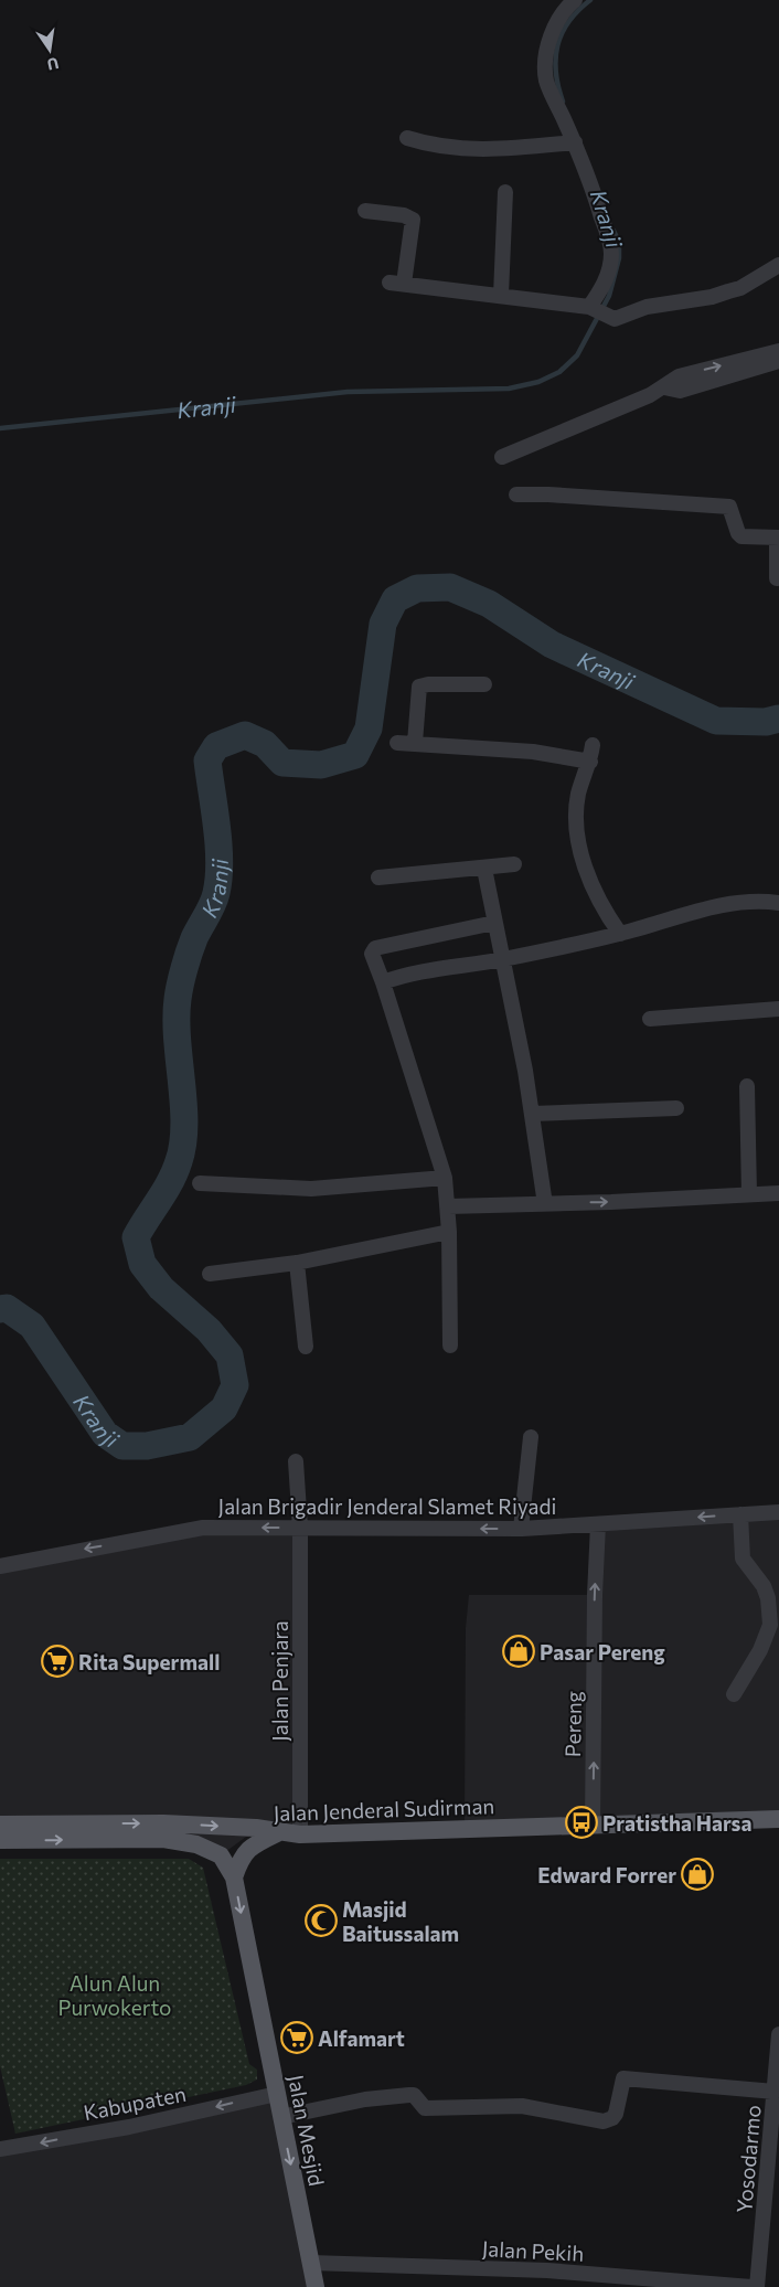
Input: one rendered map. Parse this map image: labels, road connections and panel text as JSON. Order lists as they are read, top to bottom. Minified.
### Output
{"streets":{"main road":["Jalan Jenderal Sudirman","Jalan Mesjid"],"street":["Jalan Brigadir Jenderal Slamet Riyadi","Jalan Penjara","Pereng","Kabupaten","Yosodarmo","Jalan Pekih"]},"crossings":[["Jalan Brigadir Jenderal Slamet Riyadi","Jalan Penjara"],["Jalan Brigadir Jenderal Slamet Riyadi","Pereng"],["Jalan Penjara","Jalan Jenderal Sudirman"],["Pereng","Jalan Jenderal Sudirman"],["Jalan Jenderal Sudirman","Jalan Mesjid"],["Kabupaten","Jalan Mesjid"],["Jalan Mesjid","Jalan Pekih"]],"one_way":["Jalan Brigadir Jenderal Slamet Riyadi","Pereng","Kabupaten","Jalan Mesjid"],"water":["Kranji"],"parks":["Alun Alun Purwokerto"],"places":{"shop":["Pasar Pereng","Edward Forrer"],"supermarket":["Rita Supermall","Alfamart"],"bus stop":["Pratistha Harsa"],"mosque":["Masjid Baitussalam"]},"north":"bottom"}
